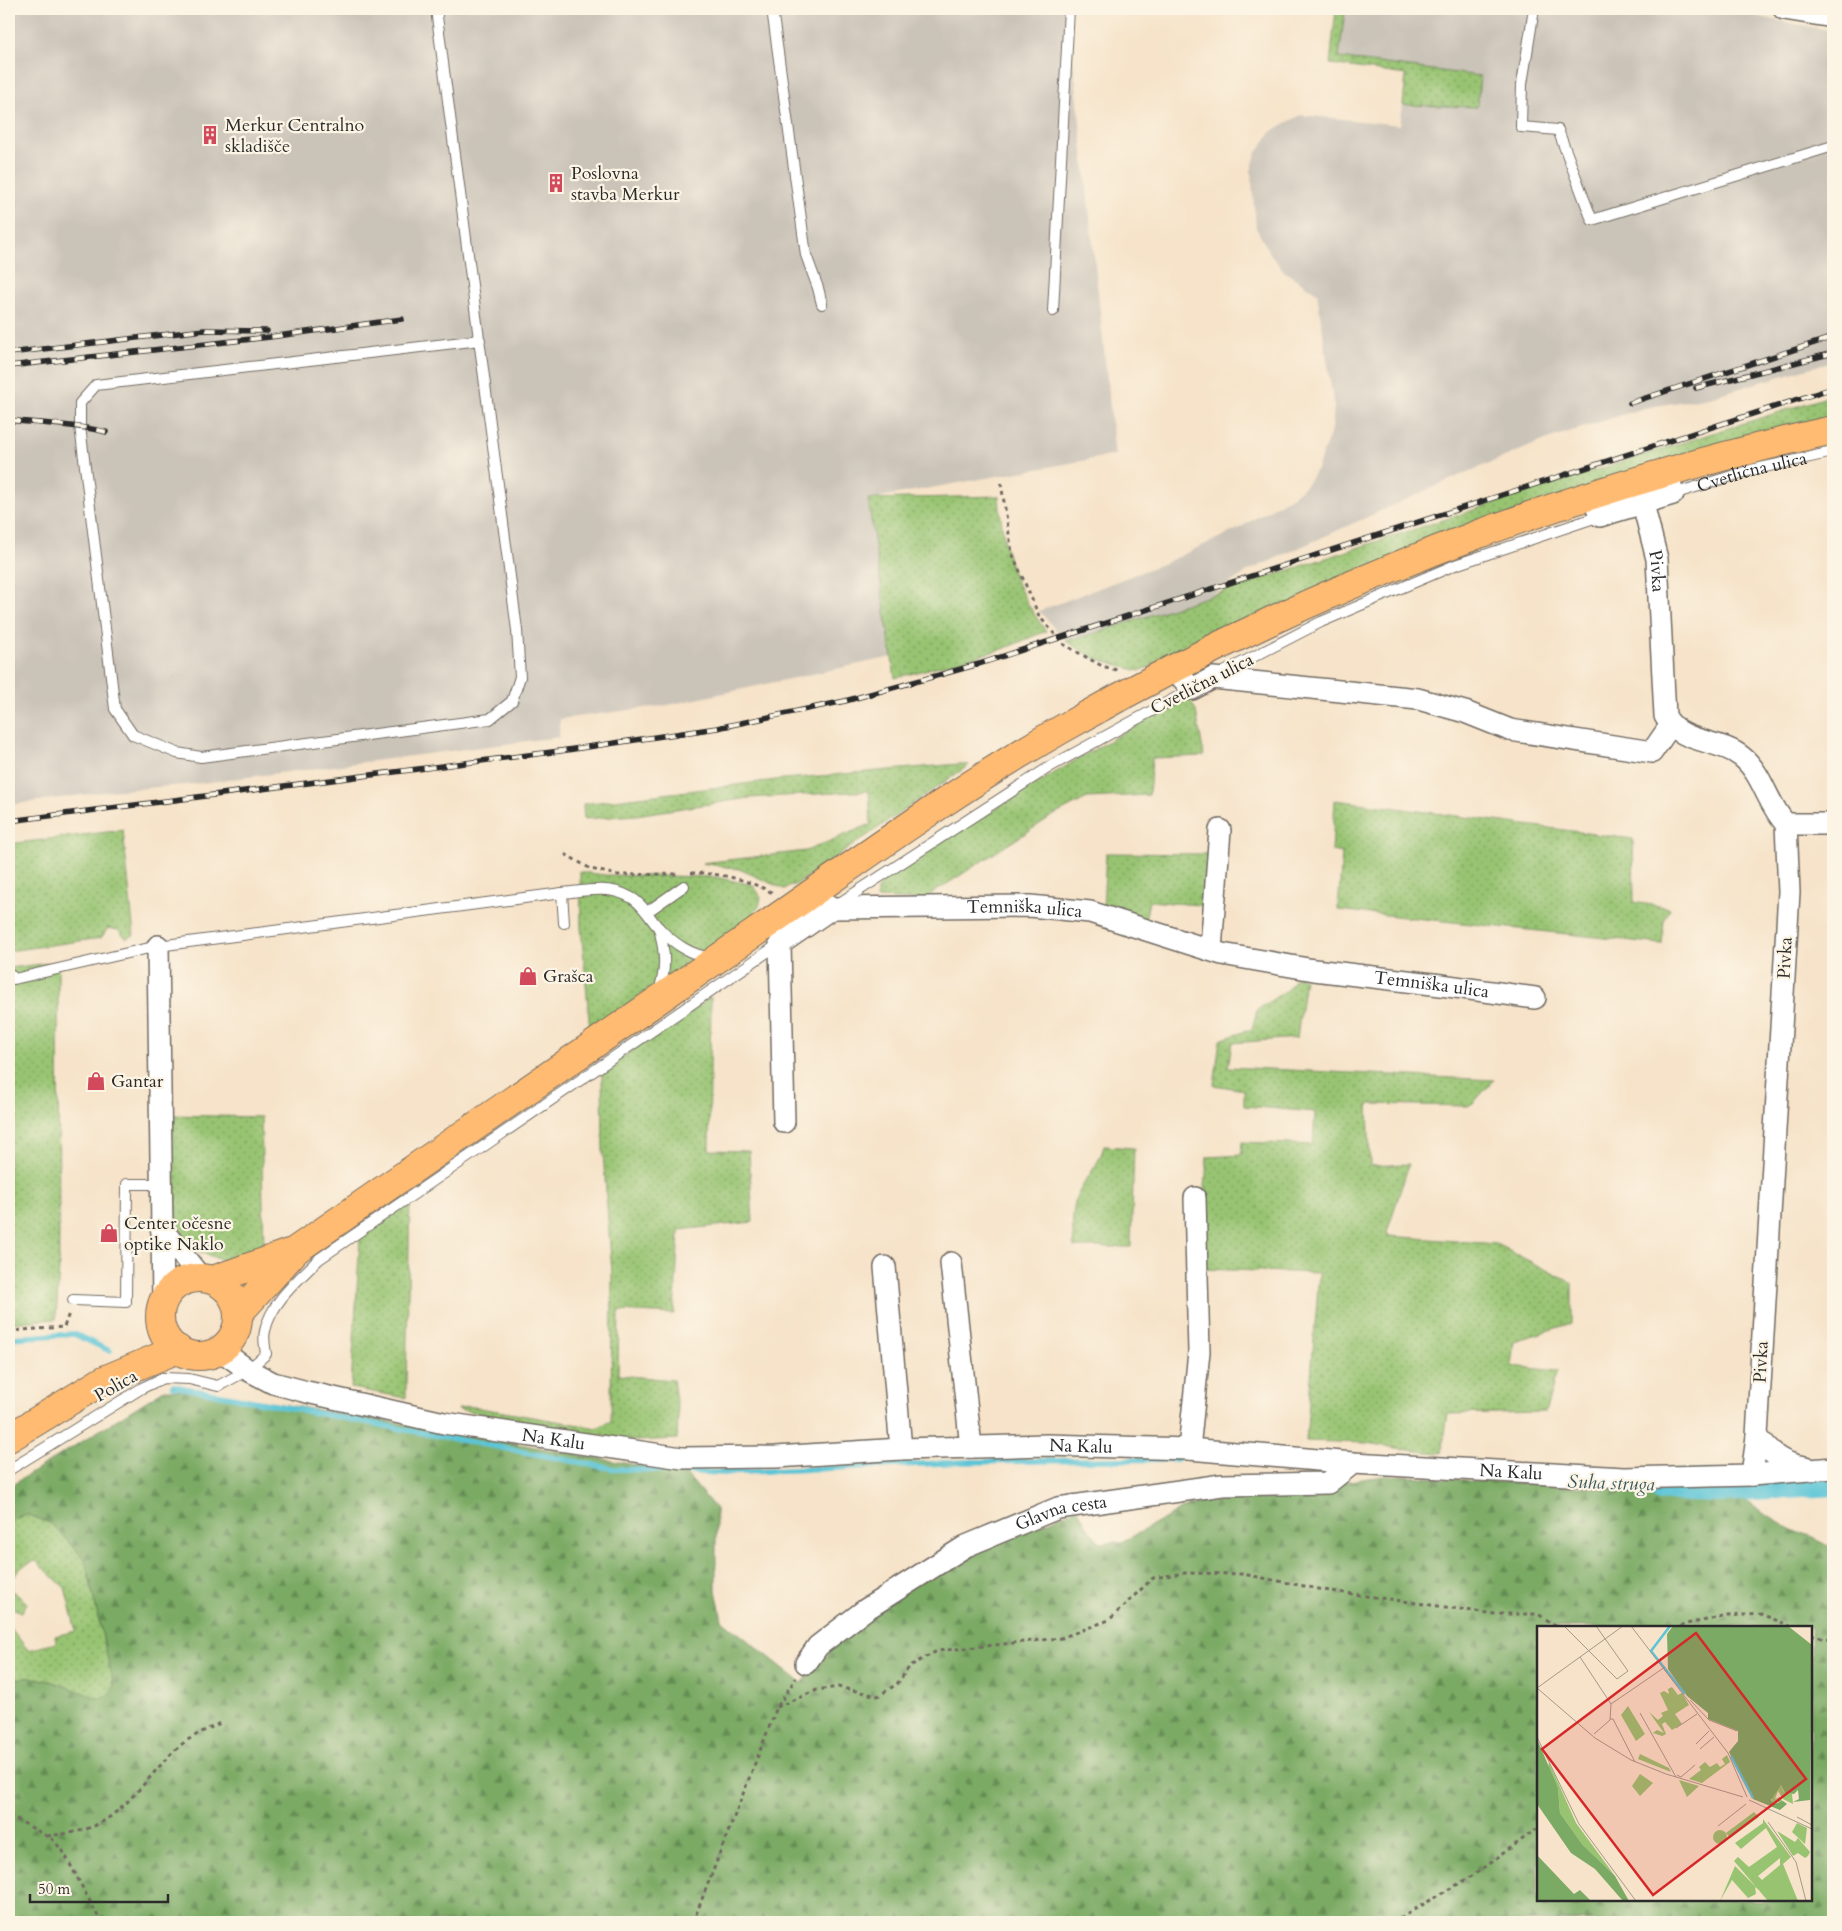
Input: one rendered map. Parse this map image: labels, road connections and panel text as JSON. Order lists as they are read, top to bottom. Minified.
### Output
{"streets":{"street":["Cvetlična ulica","Pivka","Temniška ulica","Na Kalu","Glavna cesta"],"lane":["Polica"]},"crossings":[["Cvetlična ulica","Temniška ulica"],["Pivka","Na Kalu"],["Polica","Na Kalu"],["Na Kalu","Glavna cesta"]],"water":["Suha struga"],"places":{"building":["Merkur Centralno skladišče","Poslovna stavba Merkur"],"shop":["Grašca","Gantar","Center očesne optike Naklo"]},"scale_bar":"50 m"}
